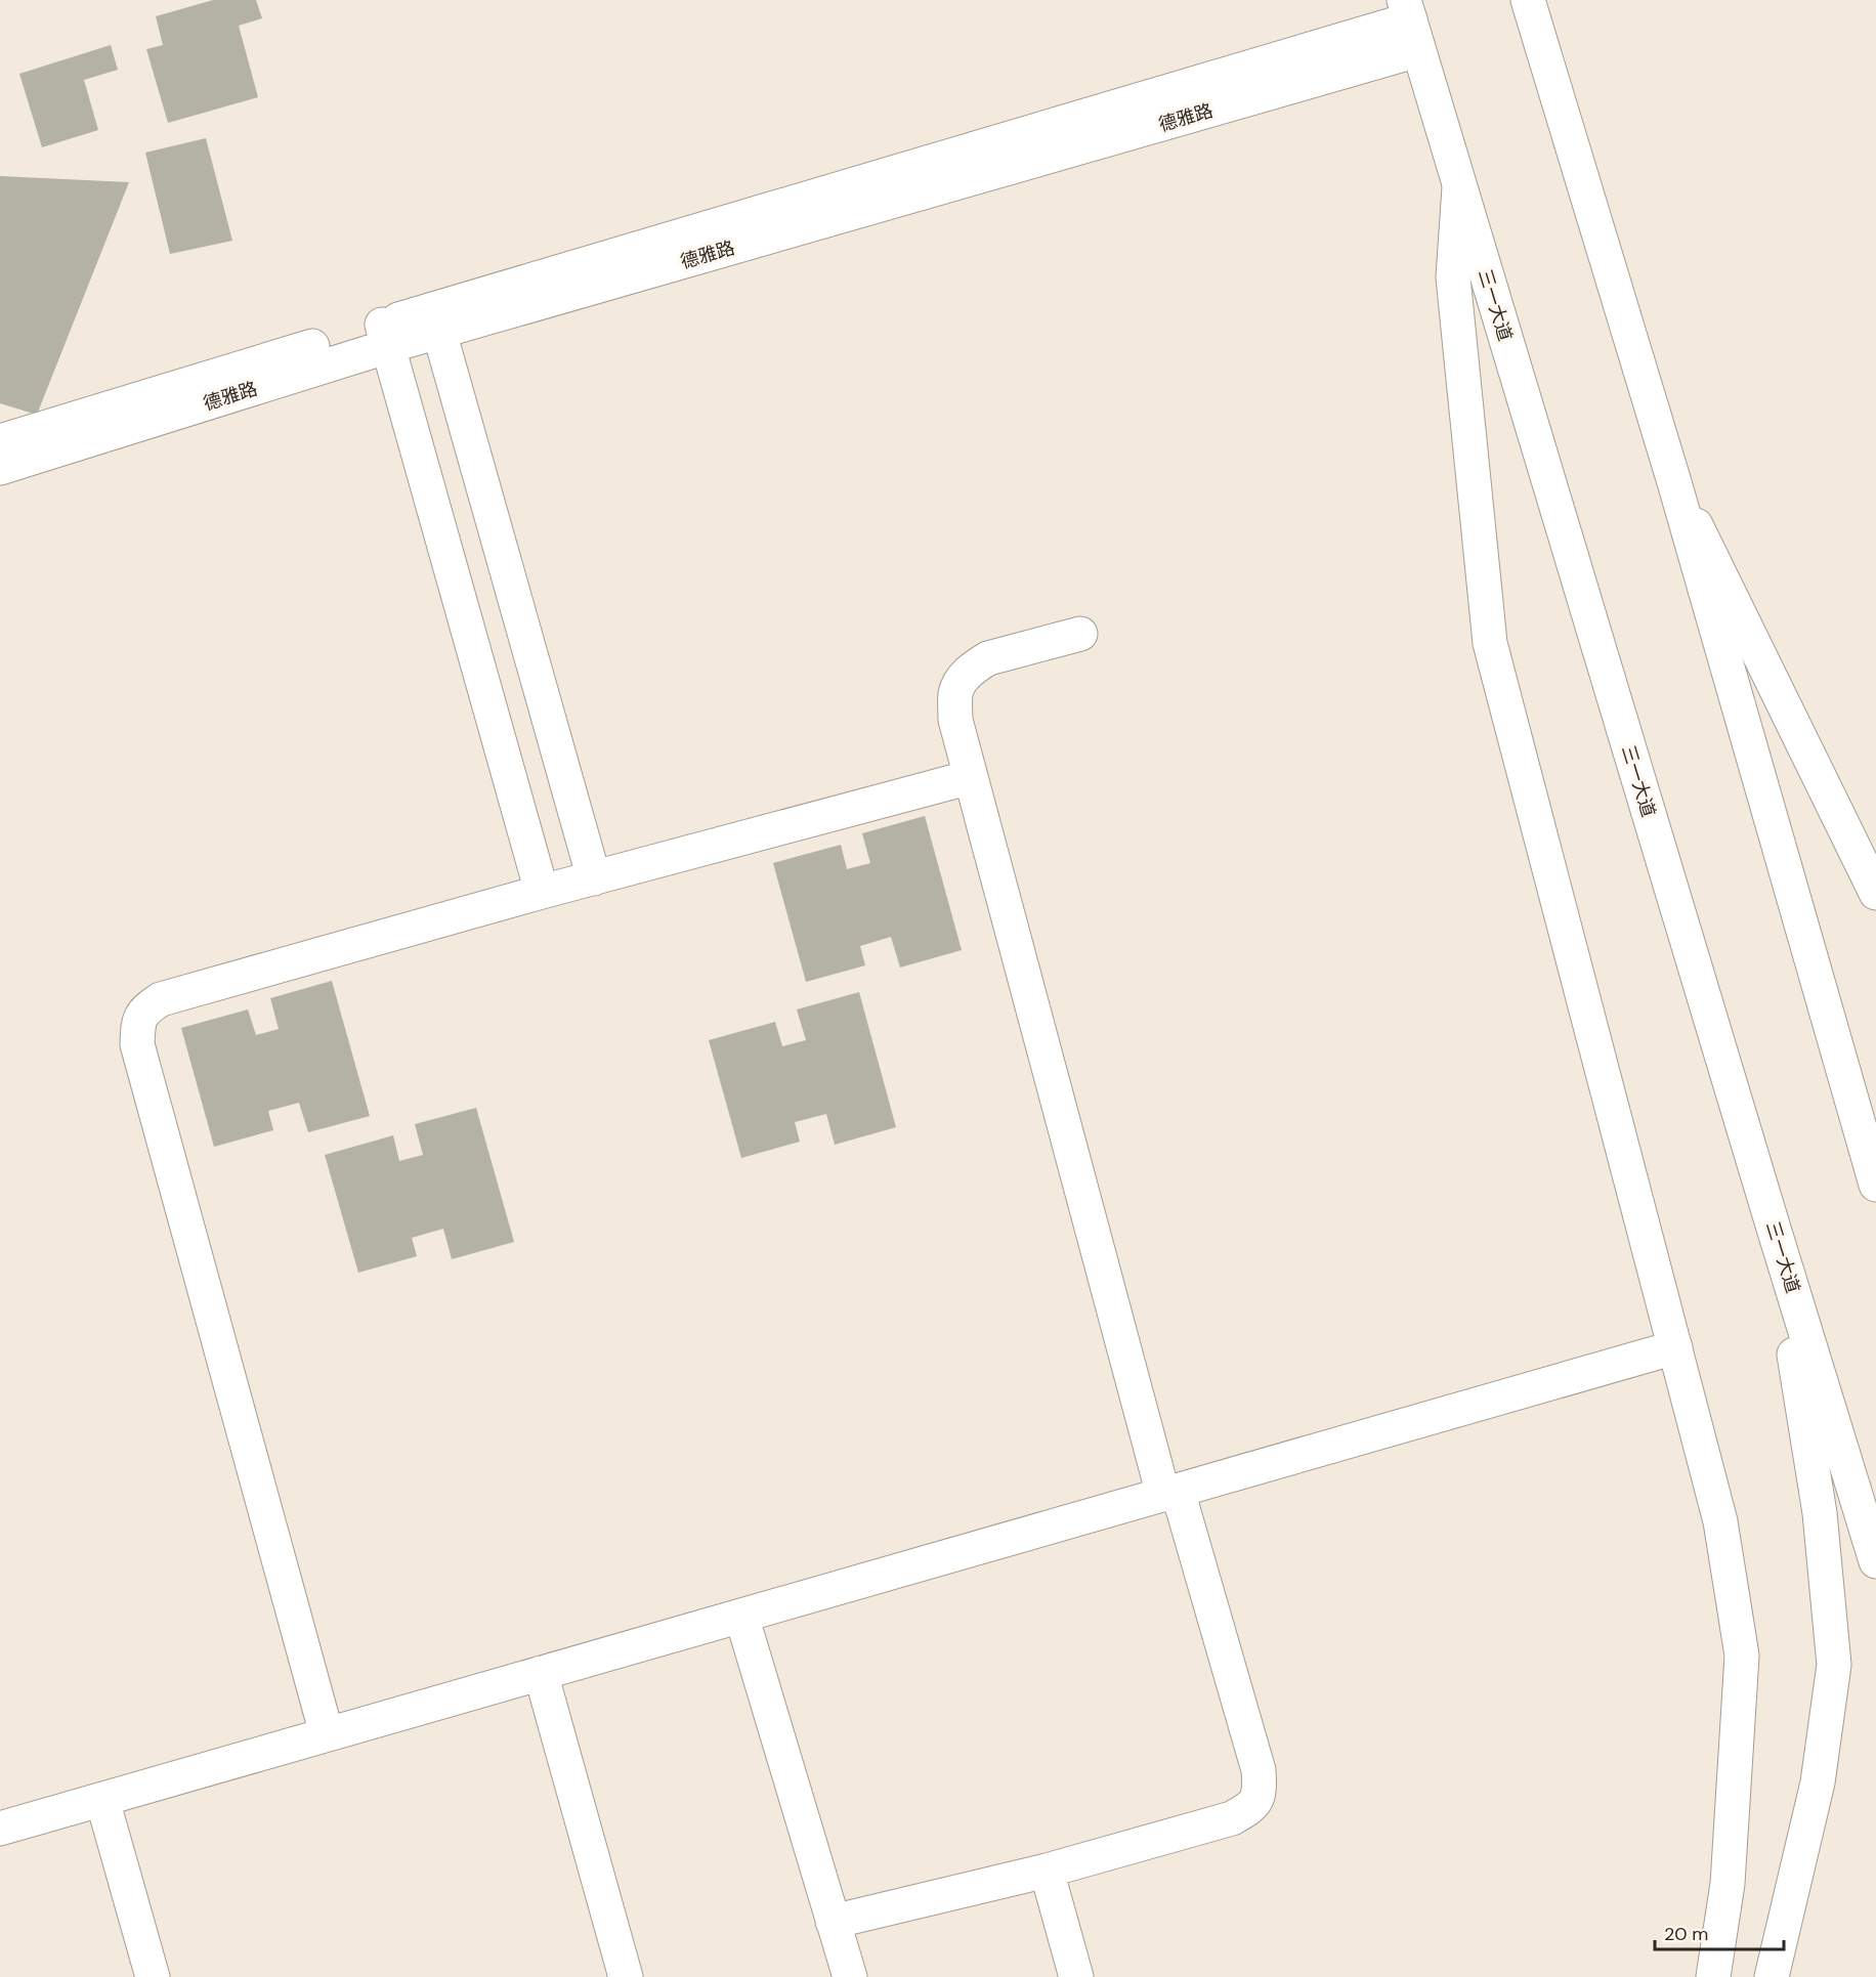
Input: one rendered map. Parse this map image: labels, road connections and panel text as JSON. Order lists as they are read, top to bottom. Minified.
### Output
{"streets":{"main road":["德雅路","三一大道"]},"crossings":[["德雅路","三一大道"]],"scale_bar":"20 m"}
